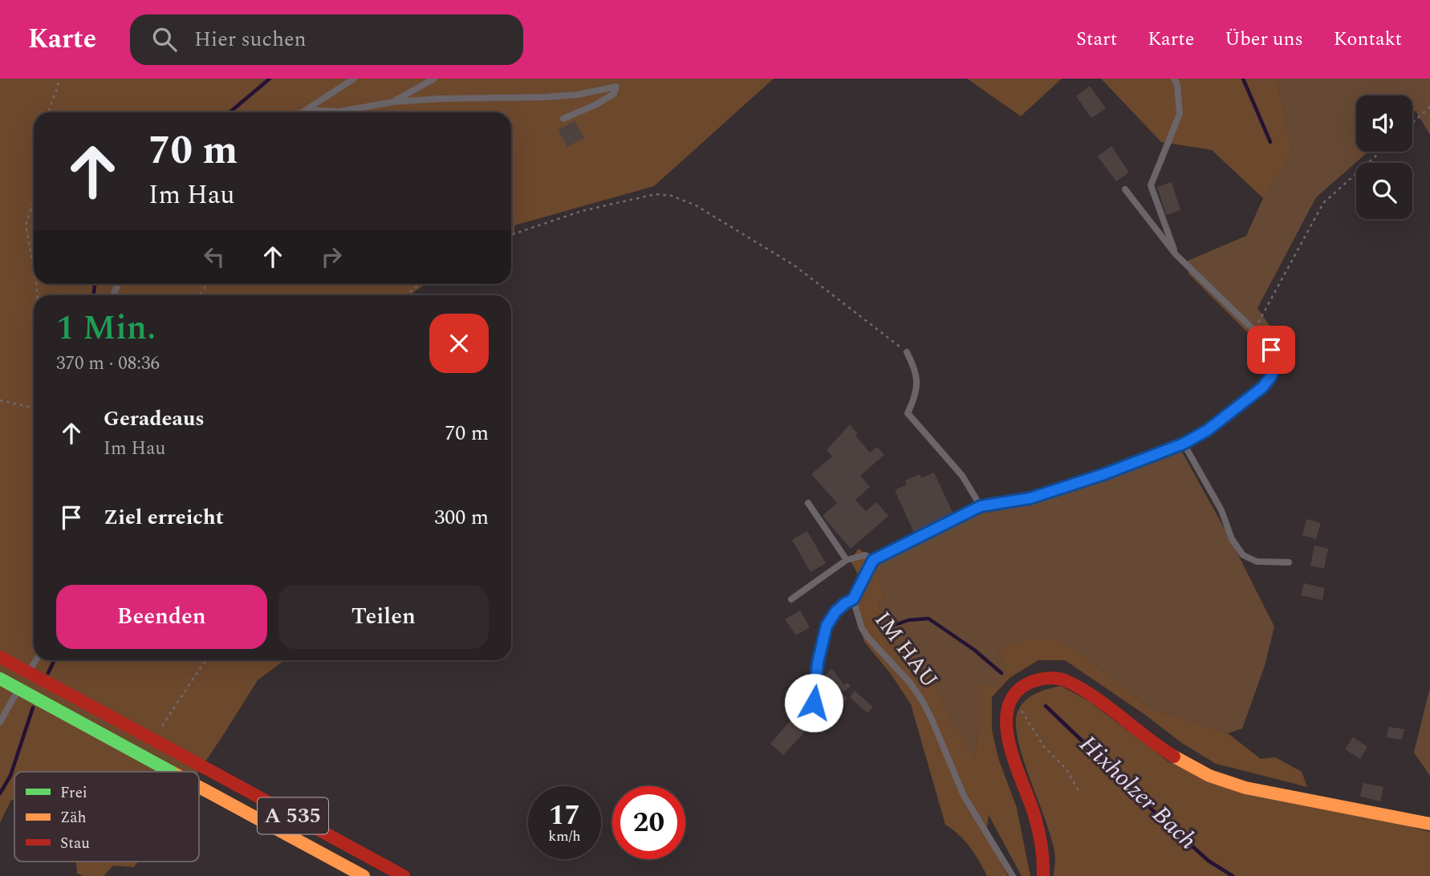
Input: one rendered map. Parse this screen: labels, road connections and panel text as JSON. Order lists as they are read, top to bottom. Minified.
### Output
{"streets":{"main road":["A 535"],"lane":["IM HAU"]},"water":["Hixholzer Bach"],"legend":["Frei","Zäh","Stau"],"page":{"header":"Karte","search":"Hier suchen","nav":["Start","Karte","Über uns","Kontakt"],"turn":["70 m","Im Hau"],"heading":["1 Min.","370 m · 08:36"],"list":[{"name":"Geradeaus","note":"Im Hau","value":"70 m"},{"name":"Ziel erreicht","value":"300 m"}],"buttons":["Beenden","Teilen"],"speed":"17 km/h","limit":"20"}}
